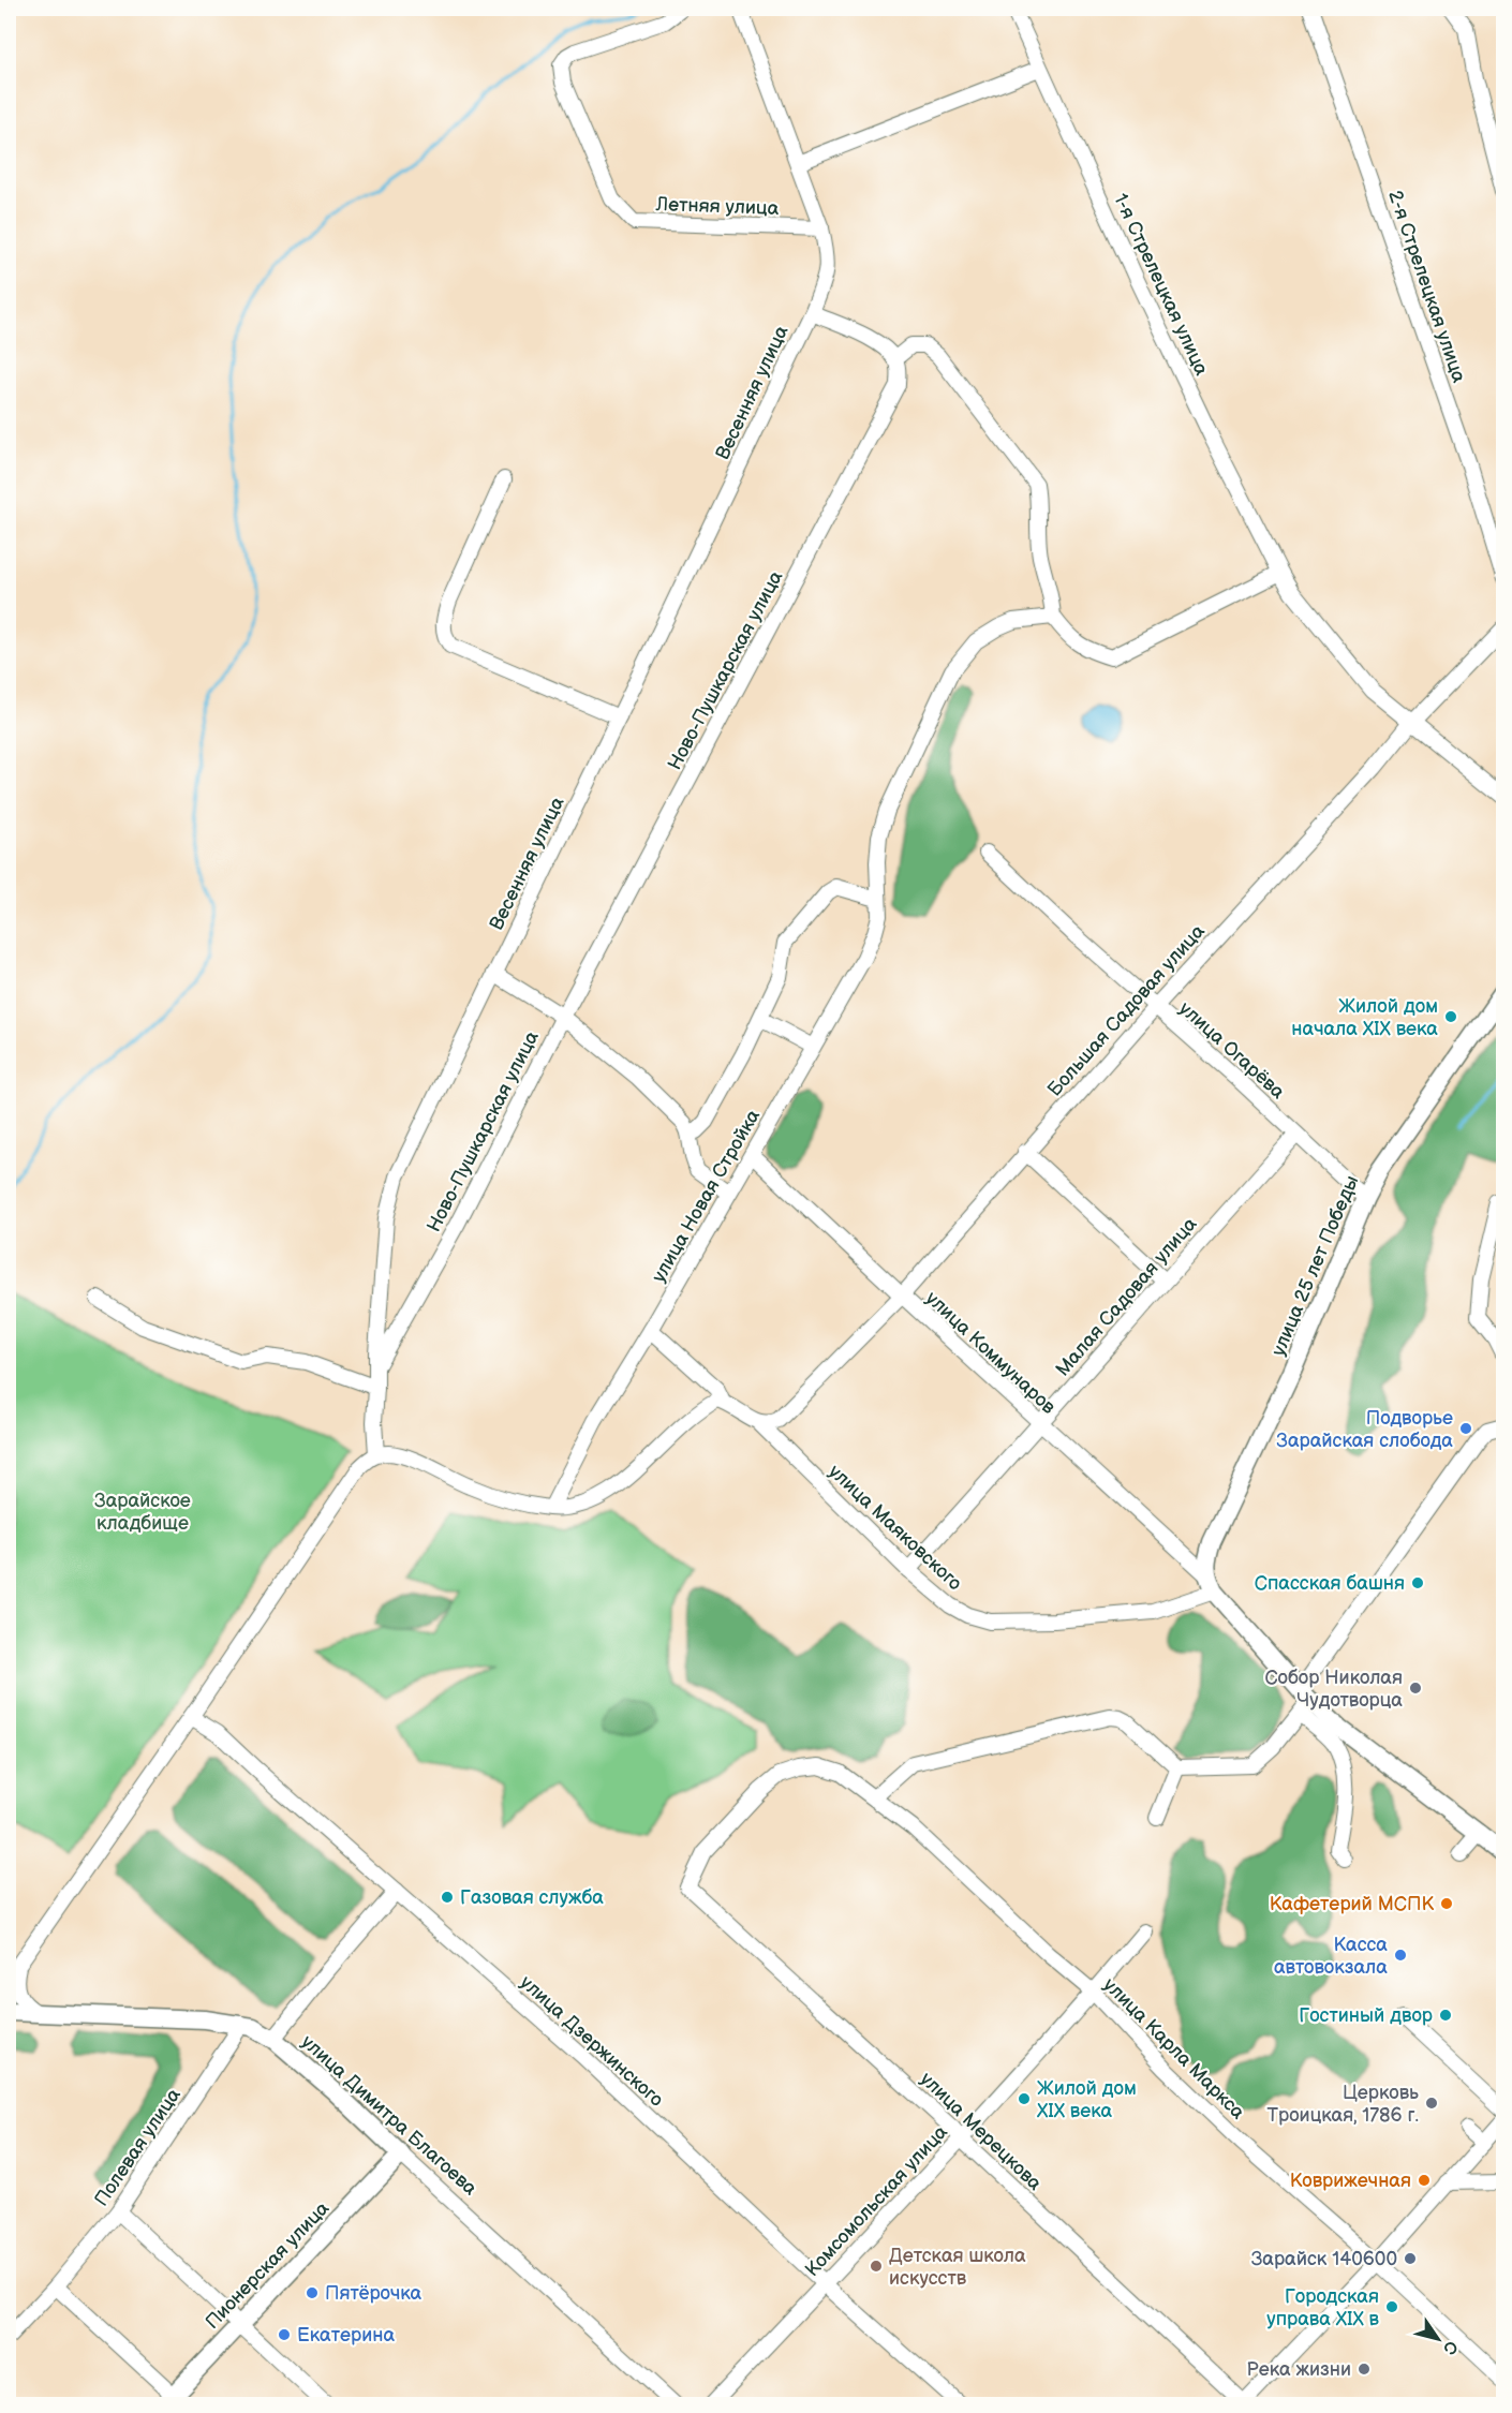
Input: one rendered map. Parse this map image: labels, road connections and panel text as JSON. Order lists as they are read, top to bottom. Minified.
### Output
{"streets":{"main road":["улица 25 лет Победы","улица Димитра Благоева","Пионерская улица"],"street":["Летняя улица","1-я Стрелецкая улица","2-я Стрелецкая улица","Весенняя улица","Ново-Пушкарская улица","Большая Садовая улица","улица Огарёва","улица Новая Стройка","Малая Садовая улица","улица Коммунаров","улица Маяковского","улица Дзержинского","улица Карла Маркса","улица Мерецкова","Полевая улица","Комсомольская улица"]},"crossings":[["1-я Стрелецкая улица","Большая Садовая улица"],["Весенняя улица","Ново-Пушкарская улица"],["Большая Садовая улица","улица Огарёва"],["Большая Садовая улица","улица Коммунаров"],["Большая Садовая улица","улица Маяковского"],["улица Огарёва","улица 25 лет Победы"],["улица Огарёва","Малая Садовая улица"],["улица Новая Стройка","улица Коммунаров"],["улица 25 лет Победы","улица Коммунаров"],["улица 25 лет Победы","улица Маяковского"],["Малая Садовая улица","улица Коммунаров"],["Малая Садовая улица","улица Маяковского"],["улица Коммунаров","улица Маяковского"],["улица Дзержинского","Комсомольская улица"],["улица Карла Маркса","улица Мерецкова"],["улица Карла Маркса","Комсомольская улица"],["улица Димитра Благоева","Полевая улица"],["улица Димитра Благоева","Пионерская улица"],["улица Мерецкова","Комсомольская улица"]],"parks":["Зарайское кладбище"],"places":["Жилой дом начала XIX века","Подворье Зарайская слобода","Спасская башня","Собор Николая Чудотворца","Газовая служба","Кафетерий МСПК","Касса автовокзала","Гостиный двор","Жилой дом XIX века","Церковь Троицкая, 1786 г.","Коврижечная","Зарайск 140600","Детская школа искусств","Пятёрочка","Городская управа XIX в","Екатерина","Река жизни"],"north":"bottom right"}
